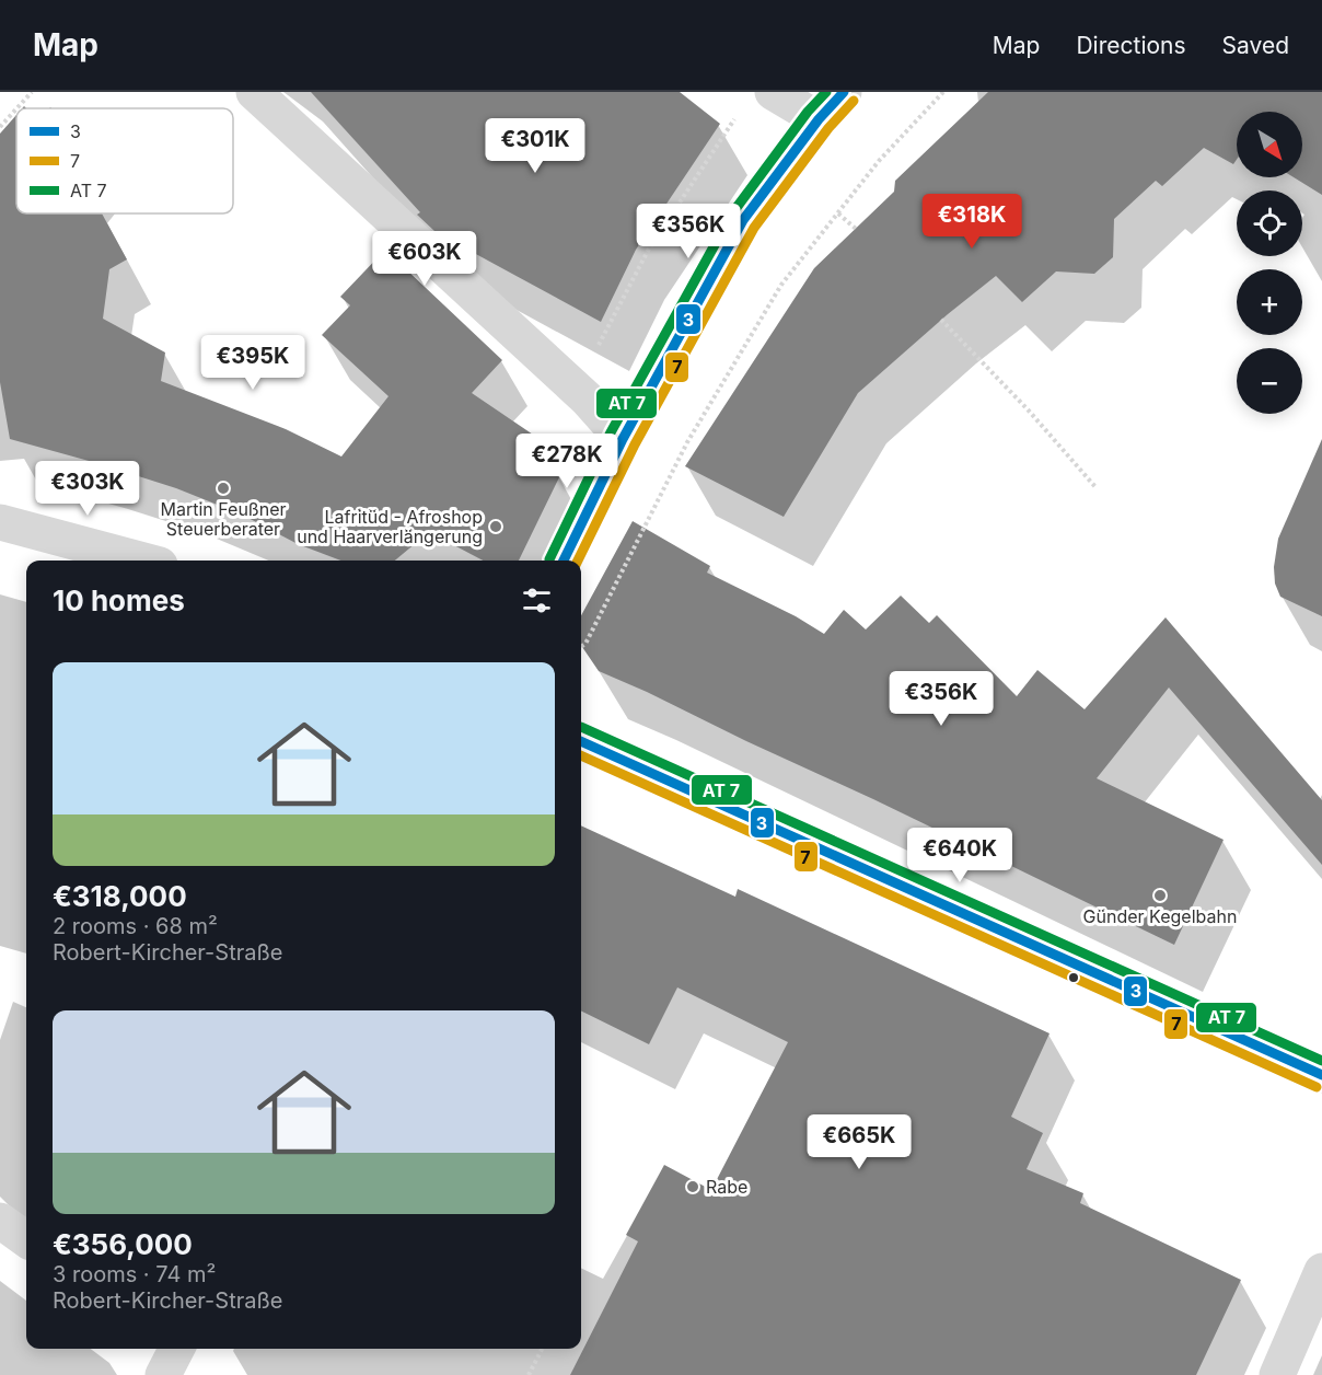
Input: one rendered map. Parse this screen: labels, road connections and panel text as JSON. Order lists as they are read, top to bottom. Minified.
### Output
{"places":["Martin Feußner Steuerberater","Lafritüd - Afroshop und Haarverlängerung","Günder Kegelbahn","Rabe"],"lines":["transit line 3","transit line 7"],"legend":["3","7","AT 7"],"north":"bottom right","page":{"header":"Map","nav":["Map","Directions","Saved"],"map_buttons":["+","−"],"price":["€301K","€318K","€356K","€603K","€395K","€278K","€303K","€356K","€640K","€665K"],"heading":"10 homes","list":[{"name":"€318,000","note":"2 rooms · 68 m² · Robert-Kircher-Straße"},{"name":"€356,000","note":"3 rooms · 74 m² · Robert-Kircher-Straße"}]}}
